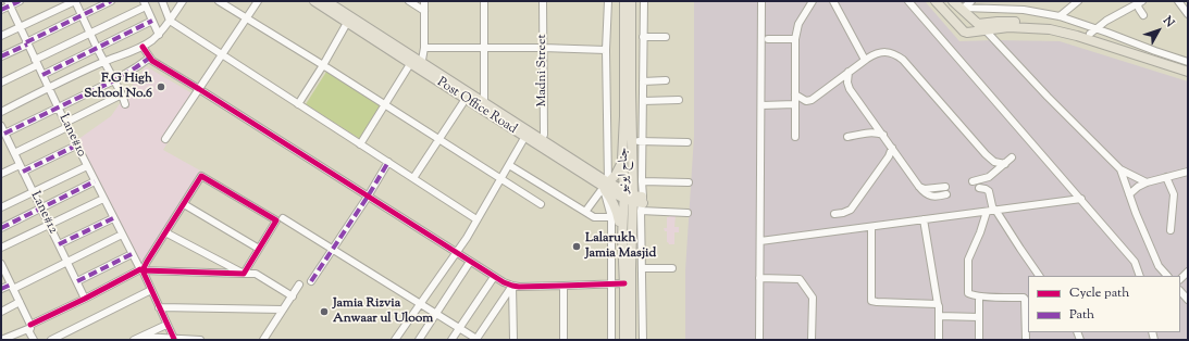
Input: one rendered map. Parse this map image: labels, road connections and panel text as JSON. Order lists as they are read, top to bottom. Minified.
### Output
{"streets":{"main road":["Post Office Road","جناح ایونیو"],"street":["Madni Street","Lane#10","Lane#12"]},"crossings":[["Madni Street","Post Office Road"],["Post Office Road","جناح ایونیو"]],"places":["F.G High School No.6","Lalarukh Jamia Masjid","Jamia Rizvia Anwaar ul Uloom"],"legend":["Cycle path","Path"],"north":"top right"}
